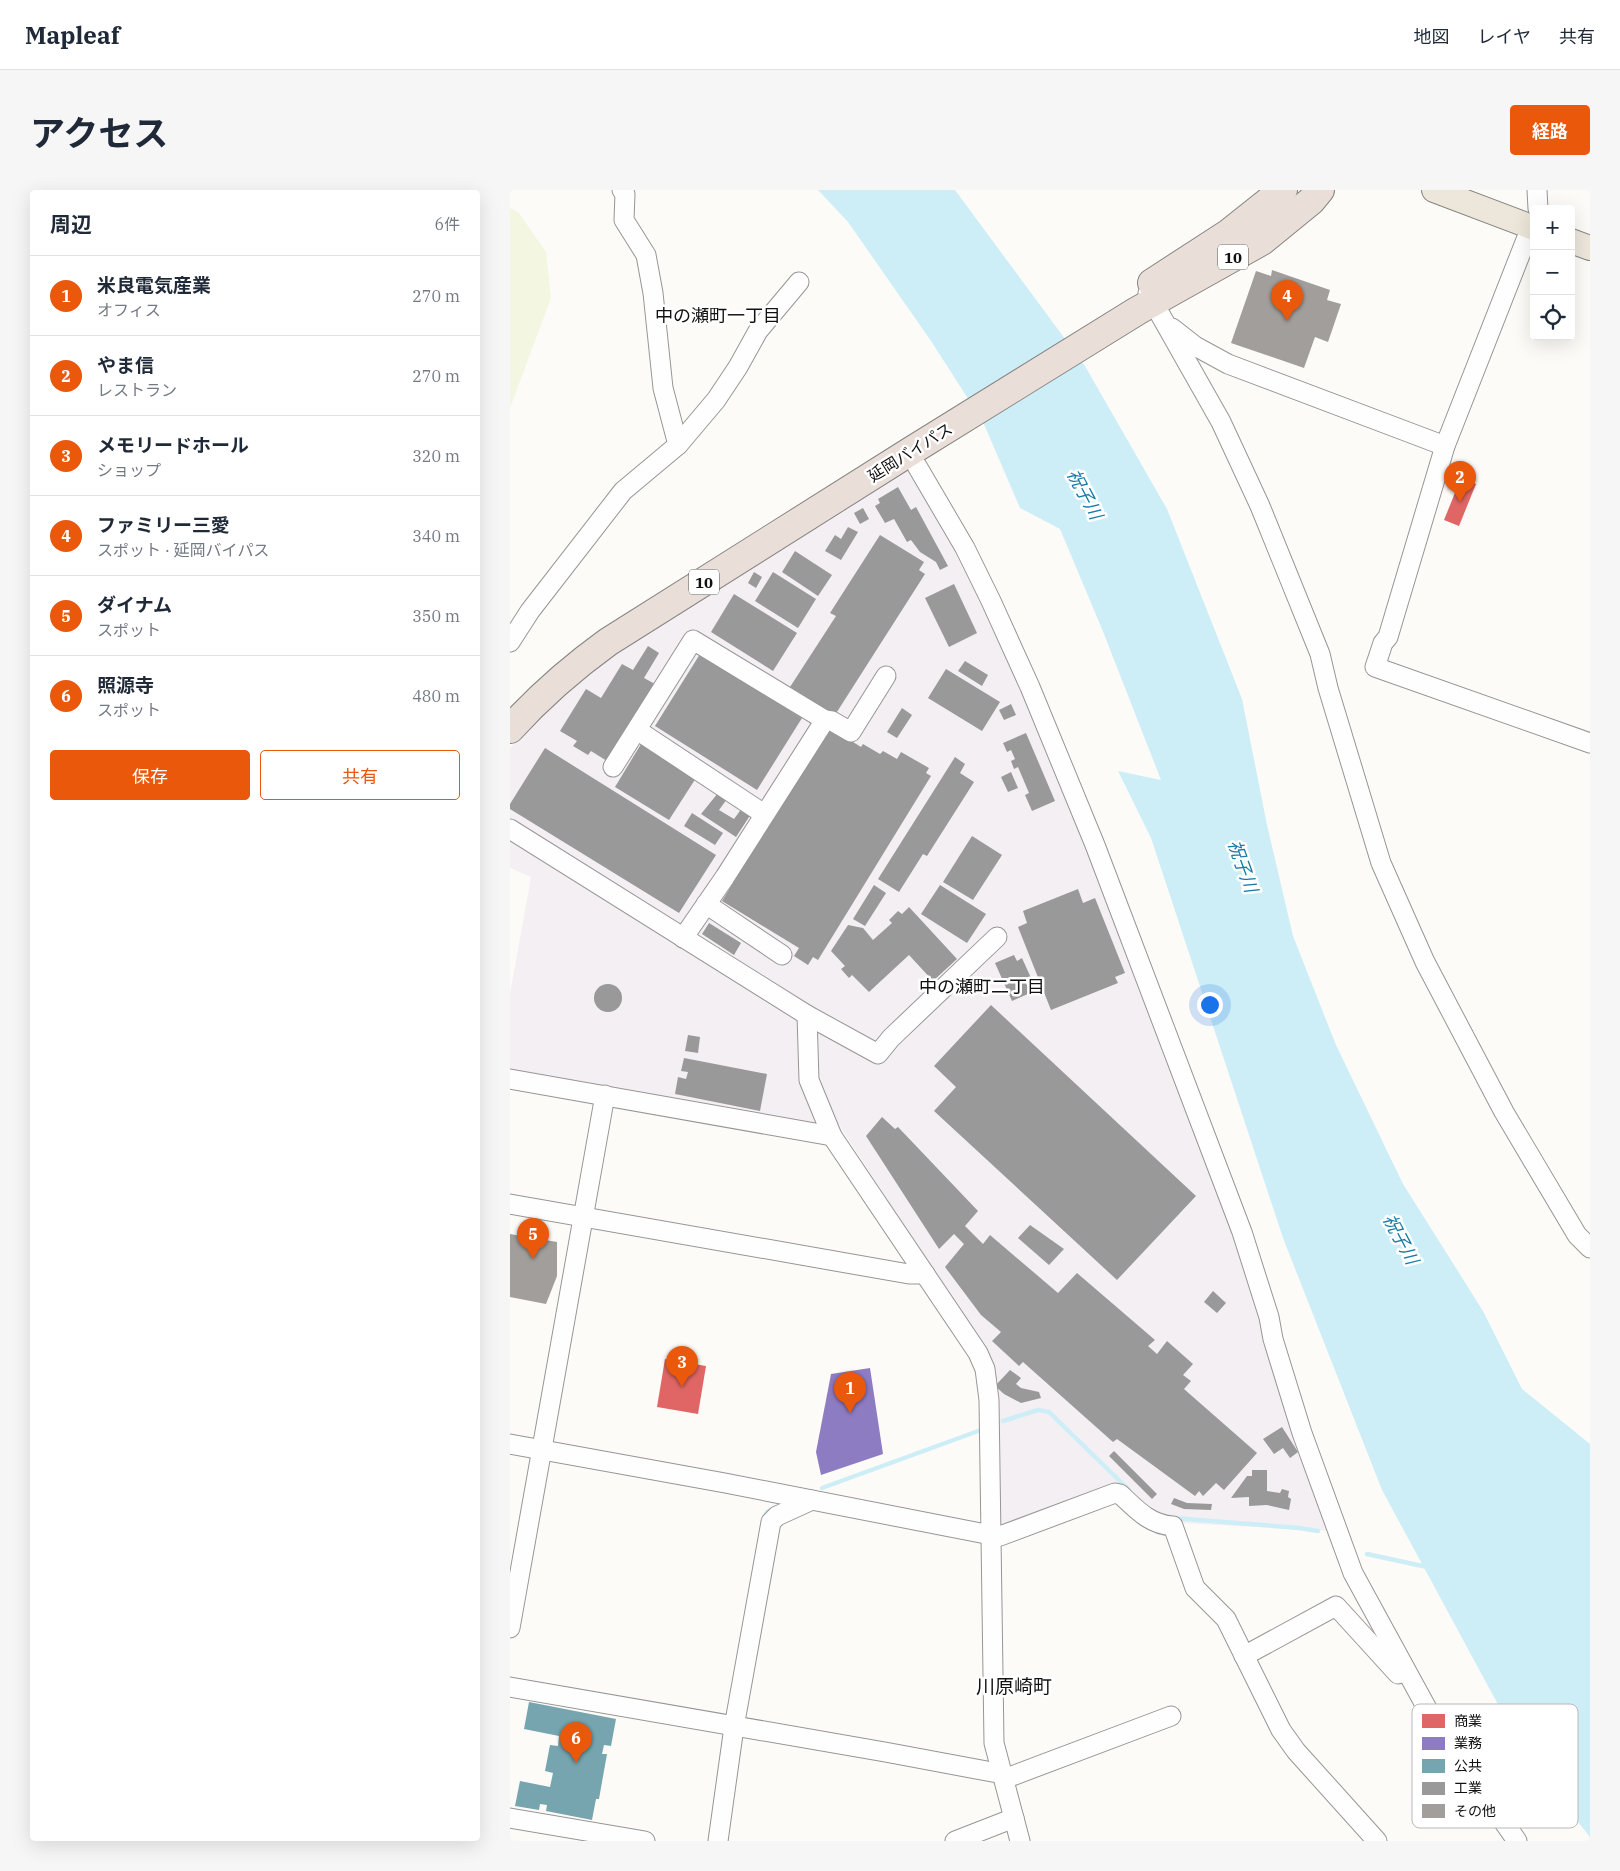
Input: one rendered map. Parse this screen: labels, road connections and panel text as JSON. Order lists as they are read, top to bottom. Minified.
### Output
{"streets":{"highway":["10","延岡バイパス"]},"districts":["中の瀬町一丁目","中の瀬町二丁目","川原崎町"],"water":["祝子川"],"legend":["商業","業務","公共","工業","その他"],"page":{"header":"Mapleaf","nav":["地図","レイヤ","共有"],"title":"アクセス","buttons":["経路",["保存","共有"]],"heading":["周辺","6件"],"map_buttons":["+","−"],"list":[{"mark":"1","name":"米良電気産業","note":"オフィス","value":"270 m"},{"mark":"2","name":"やま信","note":"レストラン","value":"270 m"},{"mark":"3","name":"メモリードホール","note":"ショップ","value":"320 m"},{"mark":"4","name":"ファミリー三愛","note":"スポット · 延岡バイパス","value":"340 m"},{"mark":"5","name":"ダイナム","note":"スポット","value":"350 m"},{"mark":"6","name":"照源寺","note":"スポット","value":"480 m"}],"pins":["4","2","5","3","1","6"]}}
